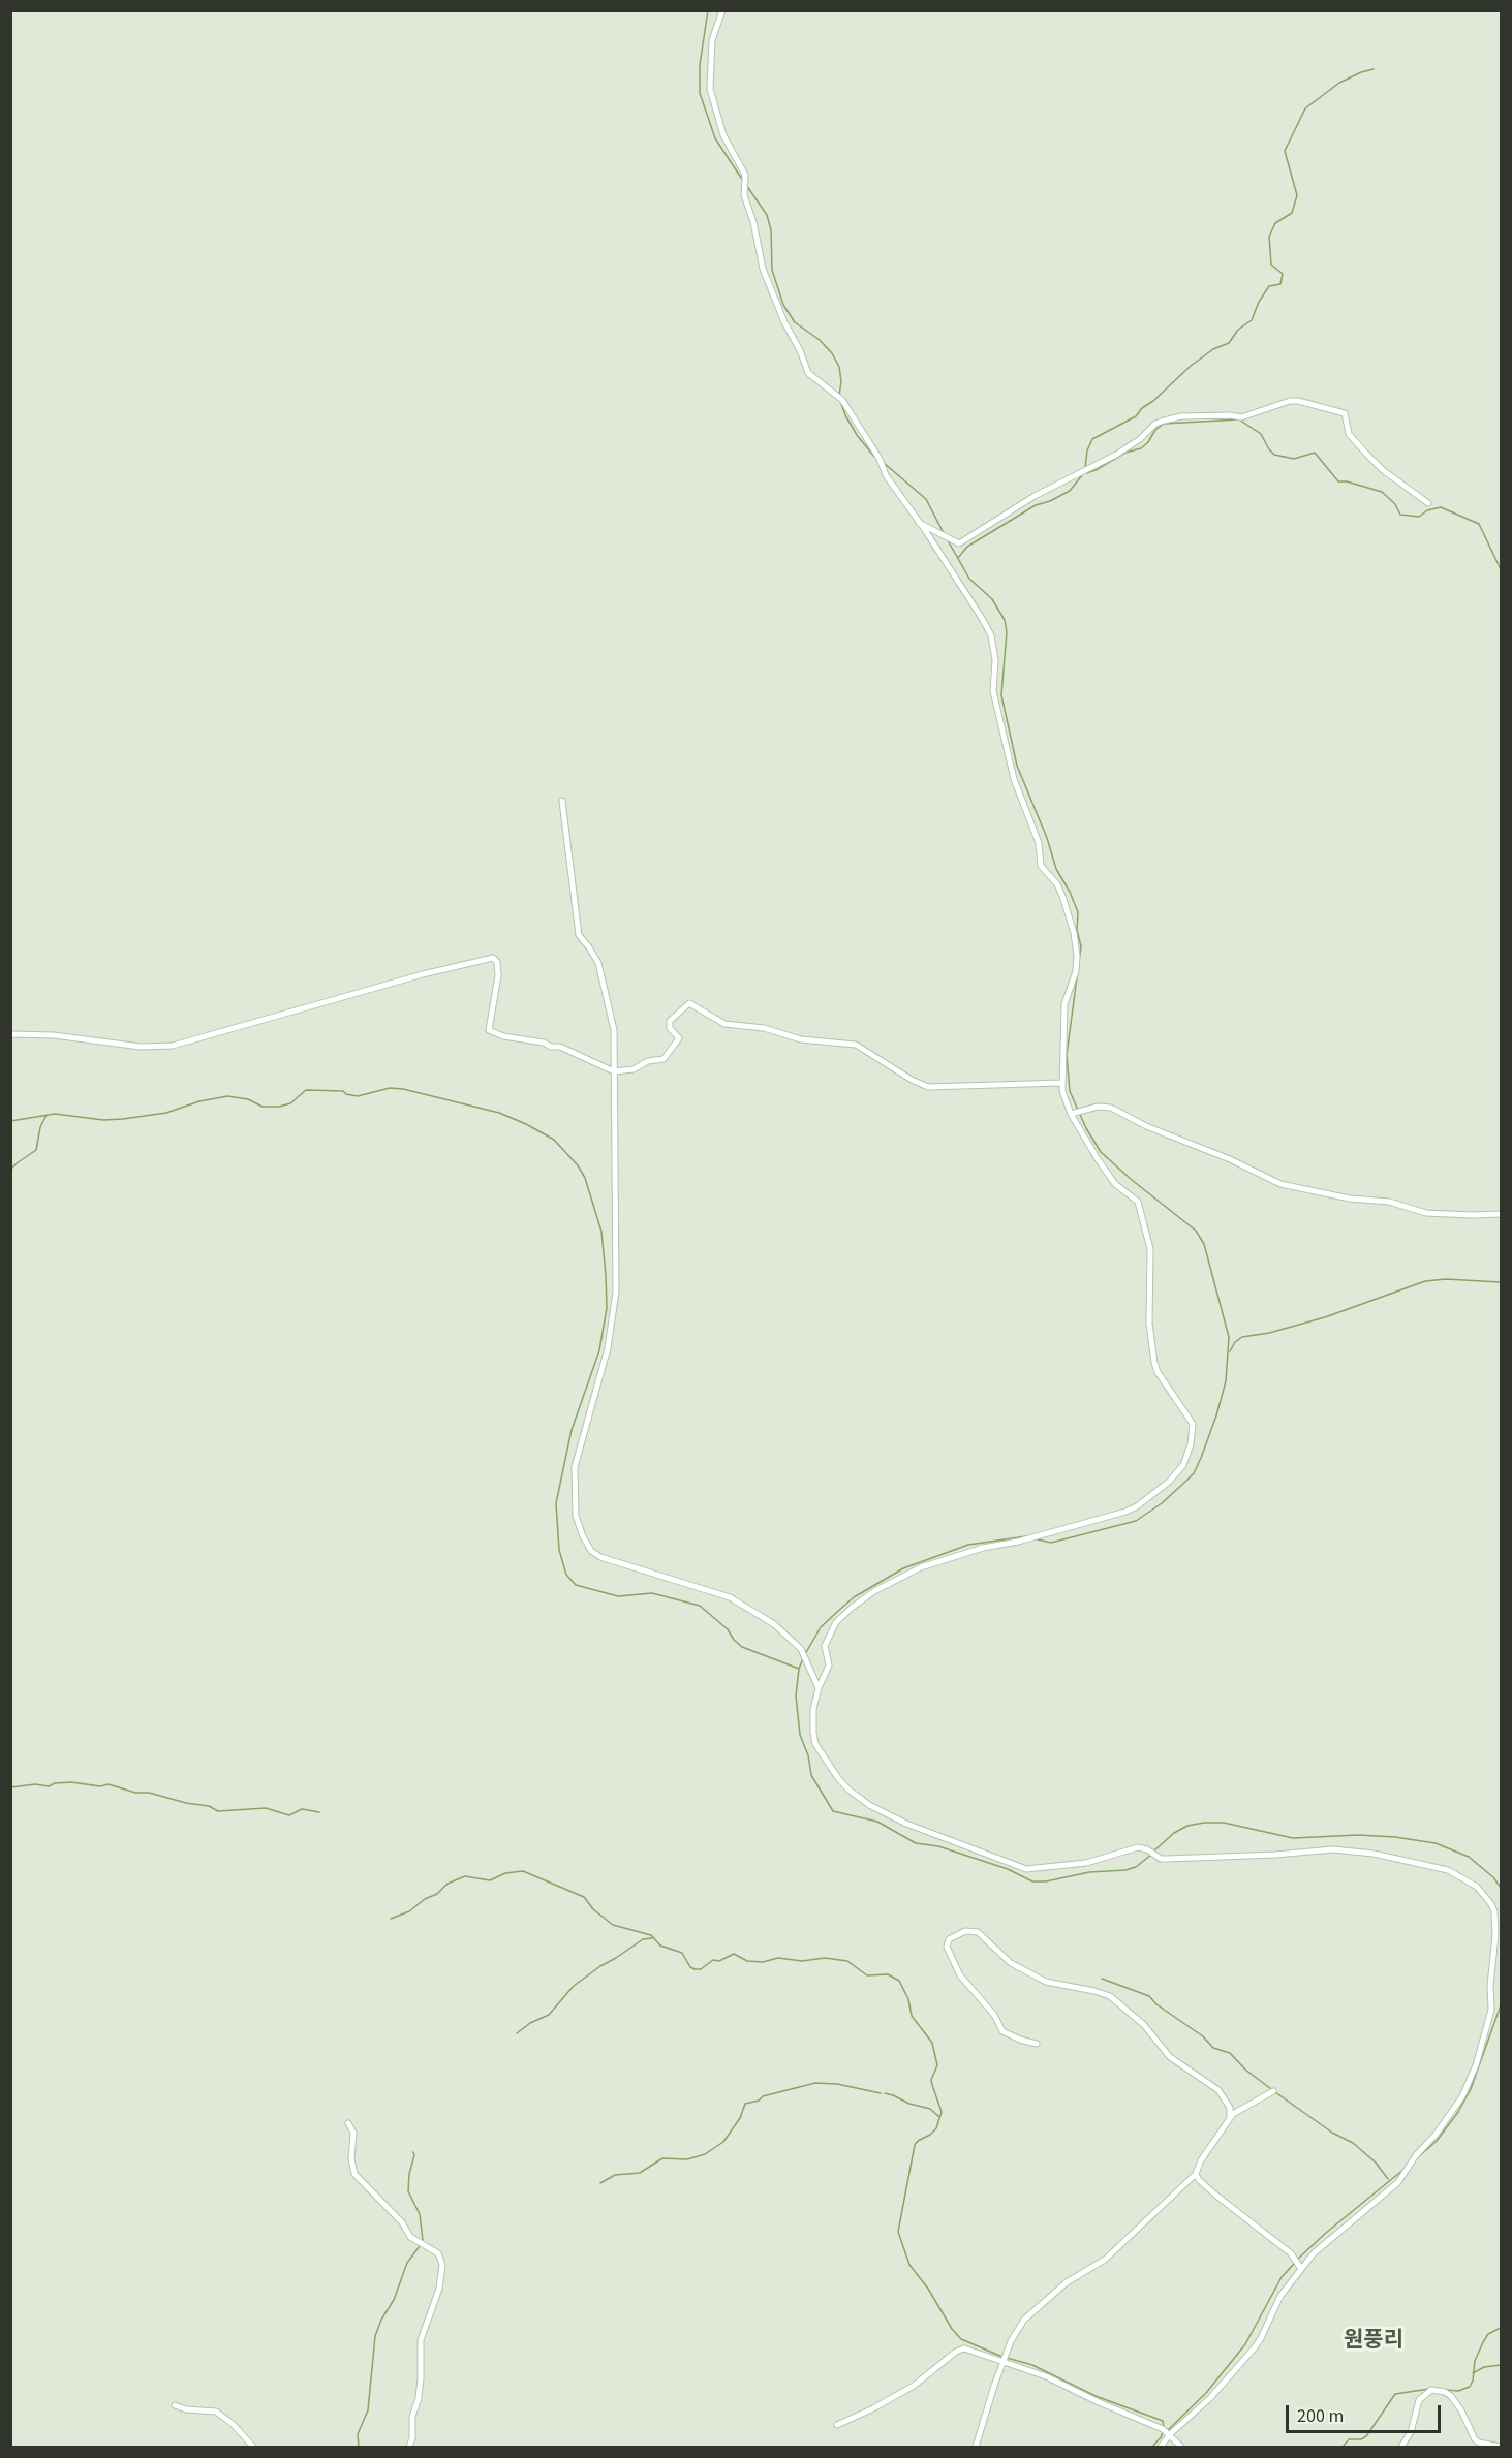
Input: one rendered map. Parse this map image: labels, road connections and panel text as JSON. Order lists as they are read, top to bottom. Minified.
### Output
{"districts":["원풍리"],"scale_bar":"200 m"}
